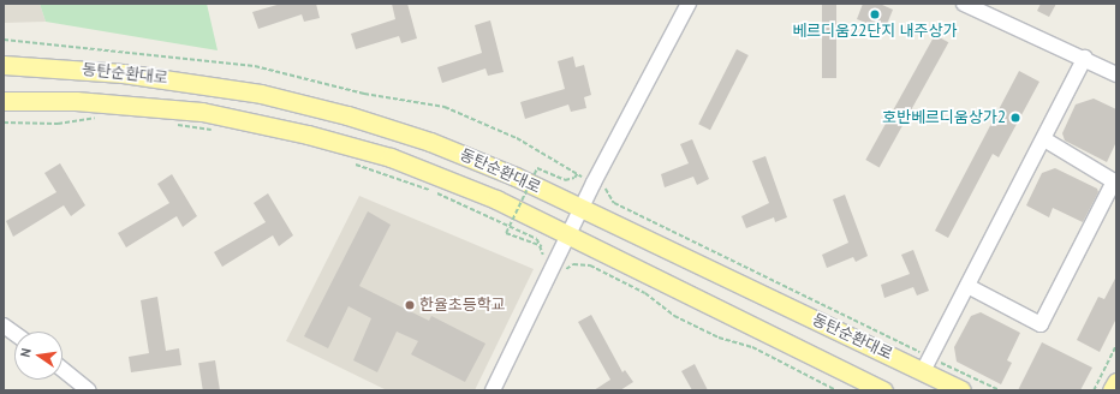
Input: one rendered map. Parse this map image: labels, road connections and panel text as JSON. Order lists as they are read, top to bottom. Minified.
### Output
{"streets":{"main road":["동탄순환대로"]},"places":["베르디움22단지 내주상가","호반베르디움상가2","한율초등학교"],"north":"left"}
